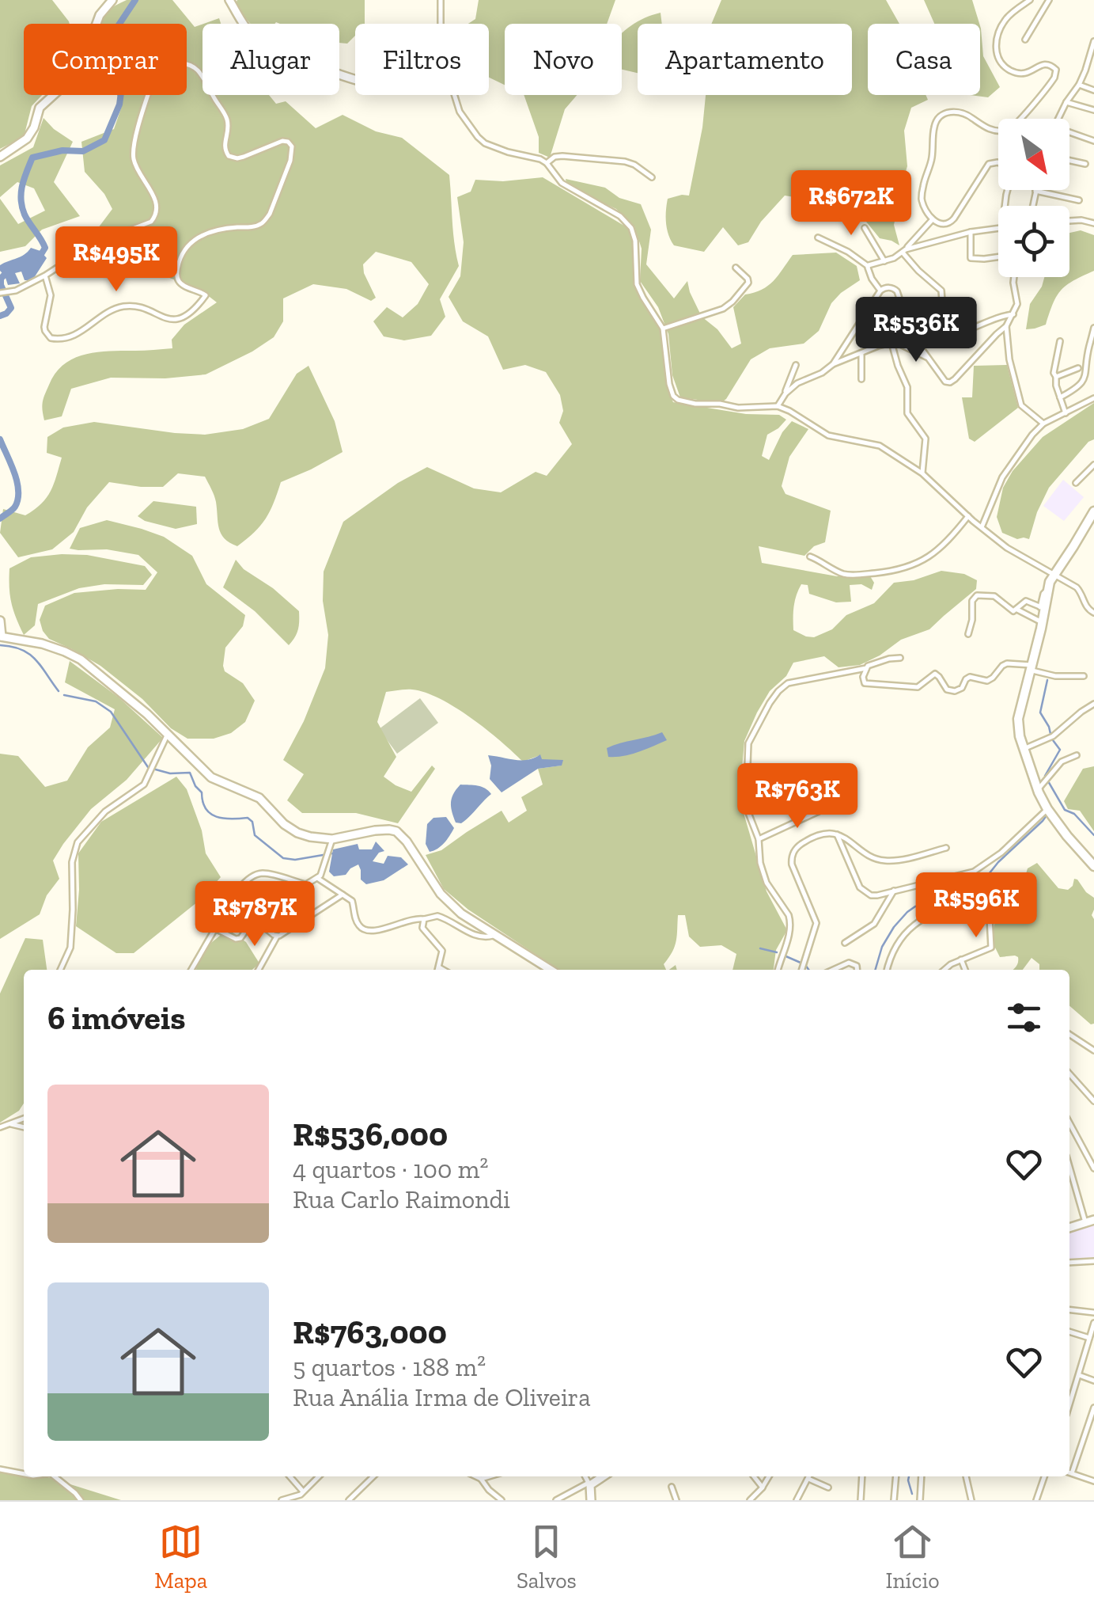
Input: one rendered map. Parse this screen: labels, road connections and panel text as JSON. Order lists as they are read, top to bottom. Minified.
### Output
{"north":"bottom right","page":{"chip":["Comprar","Alugar","Filtros","Novo","Apartamento","Casa"],"price":["R$672K","R$495K","R$536K","R$763K","R$596K","R$787K"],"heading":"6 imóveis","list":[{"name":"R$536,000","note":"4 quartos · 100 m² · Rua Carlo Raimondi"},{"name":"R$763,000","note":"5 quartos · 188 m² · Rua Anália Irma de Oliveira"}],"tabs":["Mapa","Salvos","Início"]}}
